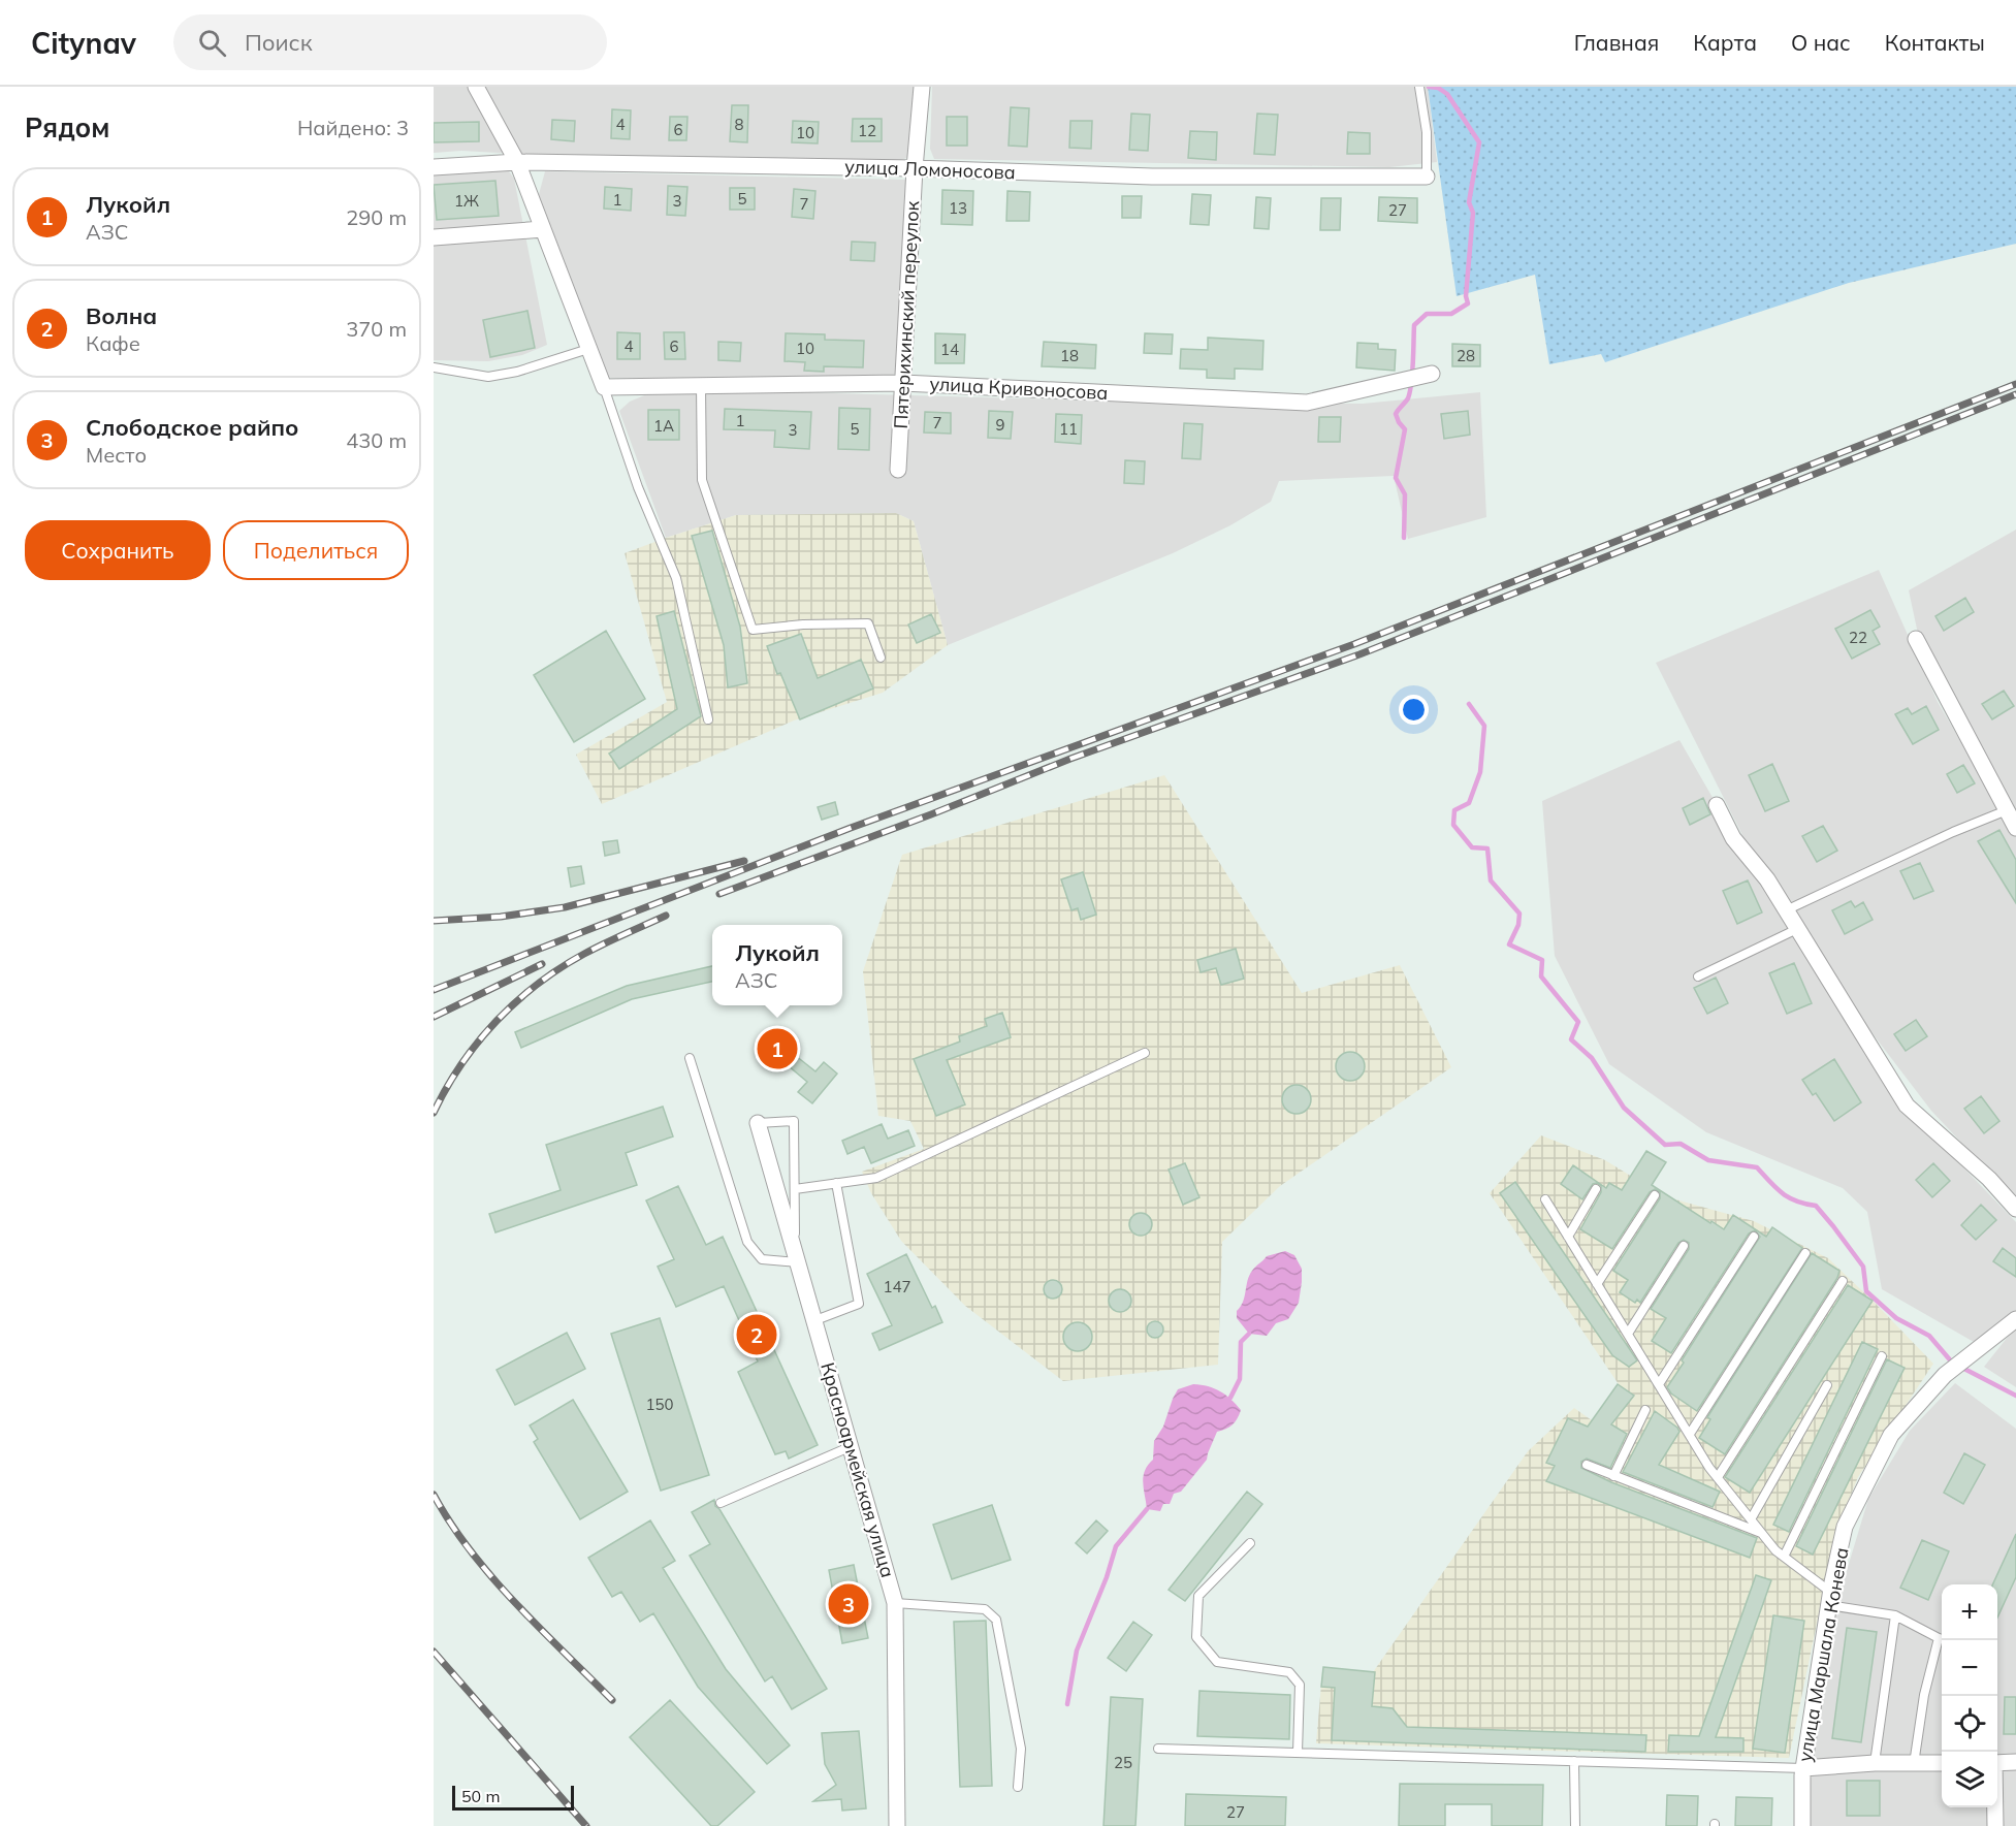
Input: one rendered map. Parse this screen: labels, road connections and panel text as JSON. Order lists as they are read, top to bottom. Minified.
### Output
{"streets":{"street":["улица Ломоносова","Пятерихинский переулок","улица Кривоносова","Красноармейская улица","улица Маршала Конева"]},"crossings":[["улица Ломоносова","Пятерихинский переулок"],["Пятерихинский переулок","улица Кривоносова"]],"house_numbers":["4","8","6","12","10","5","1","1Ж","3","7","13","27","4","6","10","14","18","28","1","7","9","1А","5","11","3","22","147","150","25","27"],"scale_bar":"50 m","page":{"header":"Citynav","search":"Поиск","nav":["Главная","Карта","О нас","Контакты"],"heading":["Рядом","Найдено: 3"],"list":[{"mark":"1","name":"Лукойл","note":"АЗС","value":"290 m"},{"mark":"2","name":"Волна","note":"Кафе","value":"370 m"},{"mark":"3","name":"Слободское райпо","note":"Место","value":"430 m"}],"buttons":["Сохранить","Поделиться"],"popup":["Лукойл","АЗС"],"pins":["1","2","3"],"map_buttons":["+","−"],"scale":"50 m"}}
